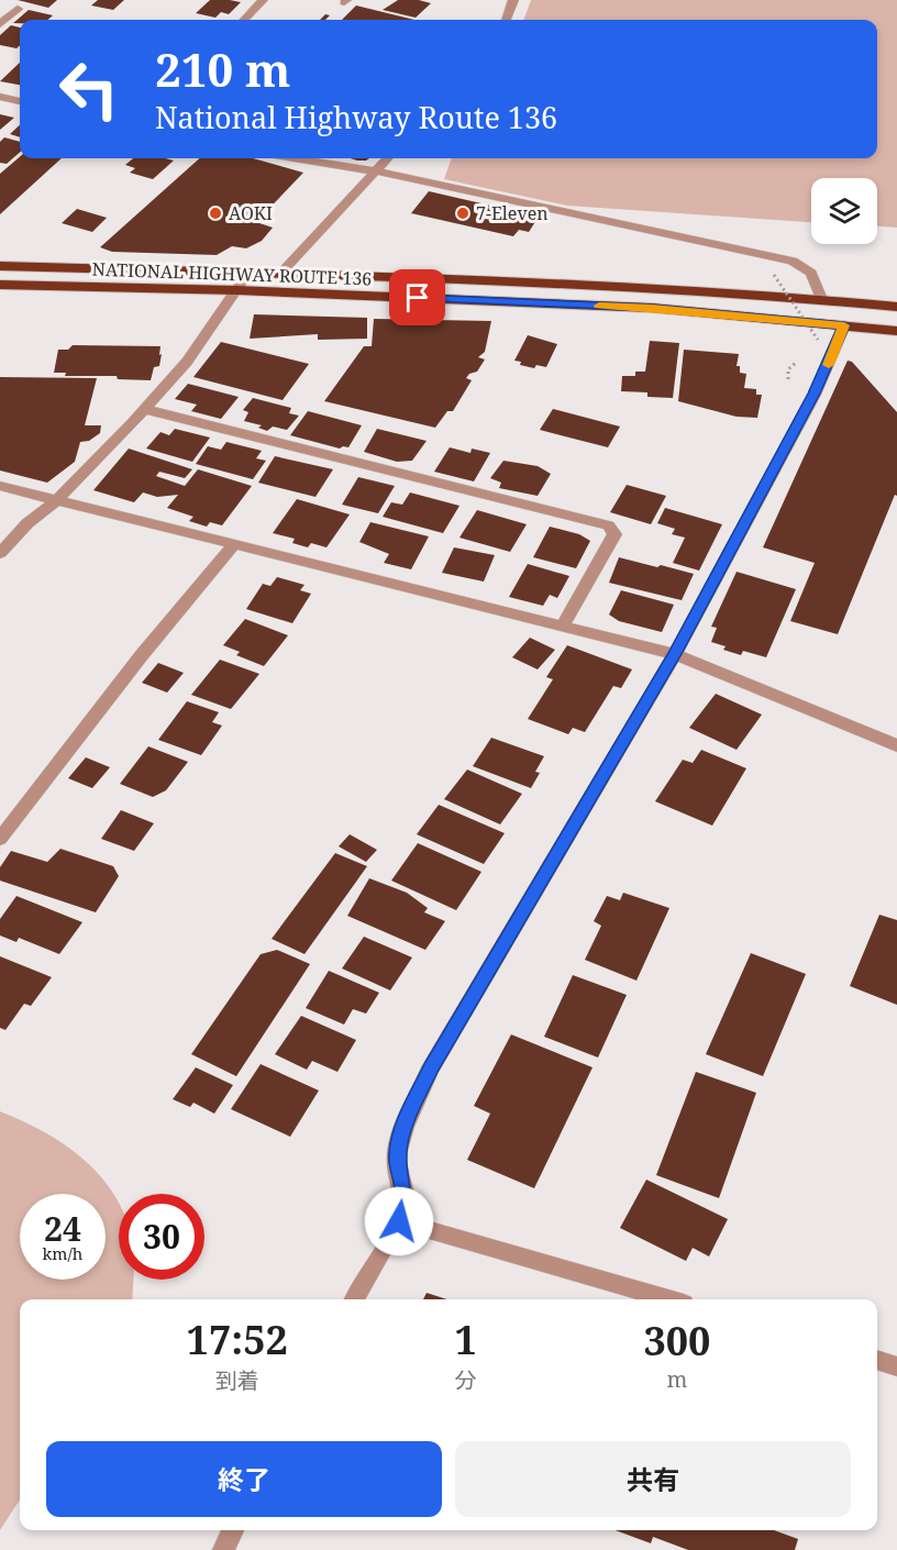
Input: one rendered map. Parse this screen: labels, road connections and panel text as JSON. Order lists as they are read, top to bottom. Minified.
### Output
{"streets":{"highway":["NATIONAL HIGHWAY ROUTE 136"]},"places":["AOKI","7-Eleven"],"page":{"turn":["210 m","National Highway Route 136"],"speed":"24 km/h","limit":"30","eta":["17:52","到着","1","分","300","m"],"buttons":["終了","共有"]}}
